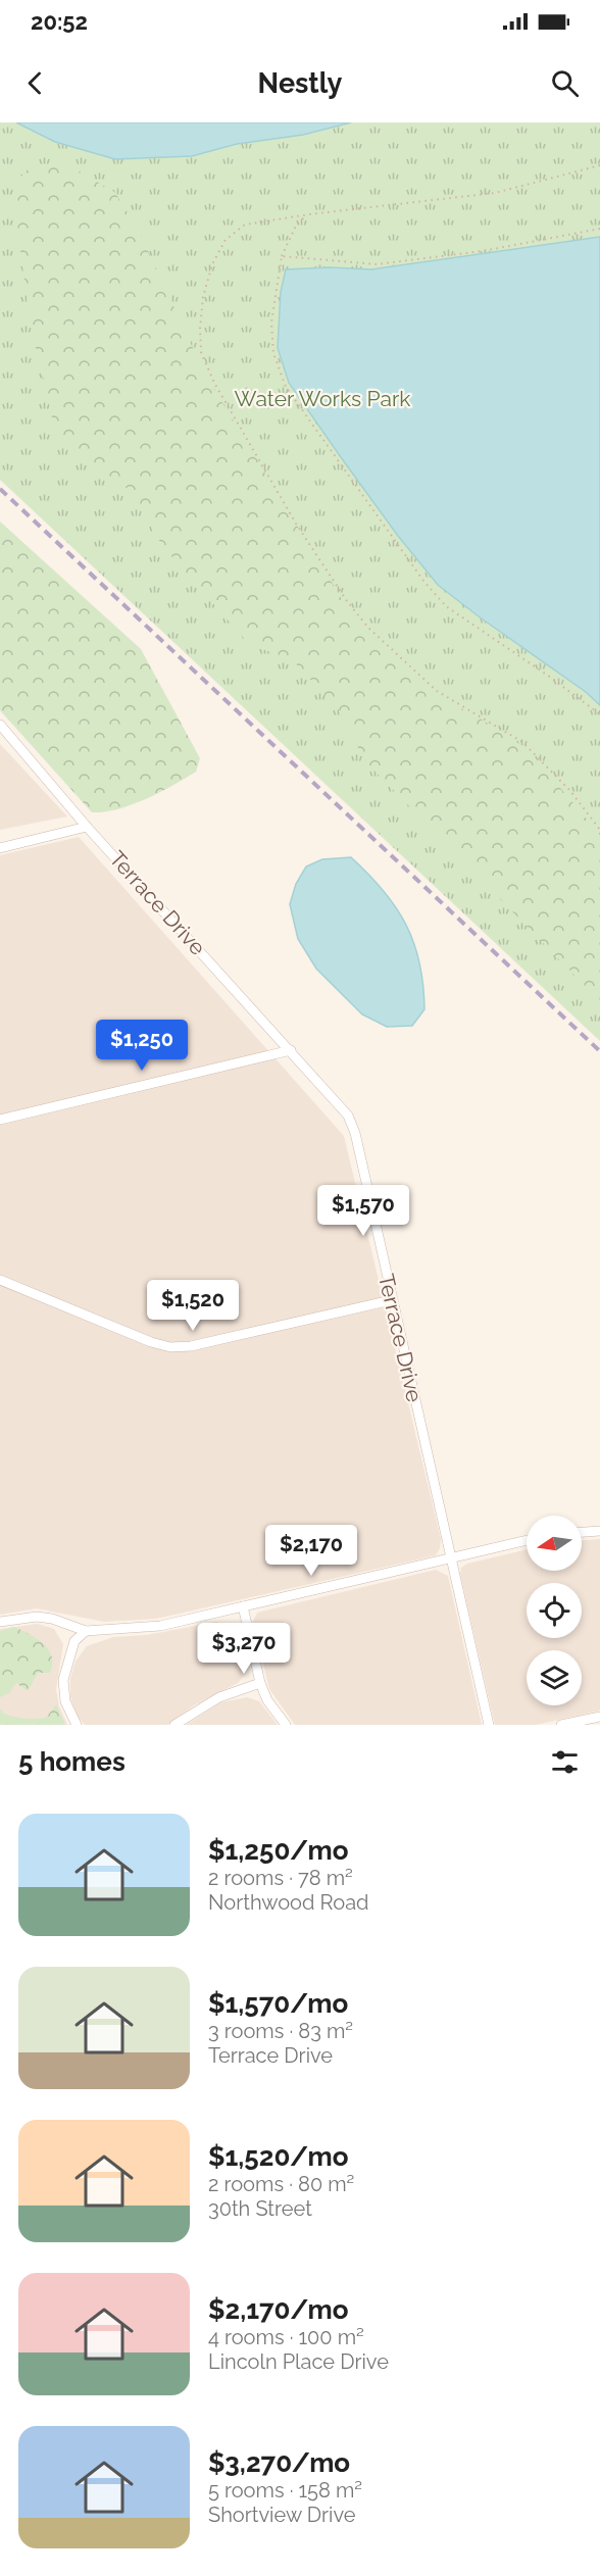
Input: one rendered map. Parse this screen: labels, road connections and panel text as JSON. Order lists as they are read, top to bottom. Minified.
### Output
{"streets":{"street":["Terrace Drive"]},"parks":["Water Works Park"],"north":"left","page":{"status":"20:52","header":"Nestly","price":["$1,250","$1,570","$1,520","$2,170","$3,270"],"heading":"5 homes","list":[{"name":"$1,250/mo","note":"2 rooms · 78 m² · Northwood Road"},{"name":"$1,570/mo","note":"3 rooms · 83 m² · Terrace Drive"},{"name":"$1,520/mo","note":"2 rooms · 80 m² · 30th Street"},{"name":"$2,170/mo","note":"4 rooms · 100 m² · Lincoln Place Drive"},{"name":"$3,270/mo","note":"5 rooms · 158 m² · Shortview Drive"}]}}
